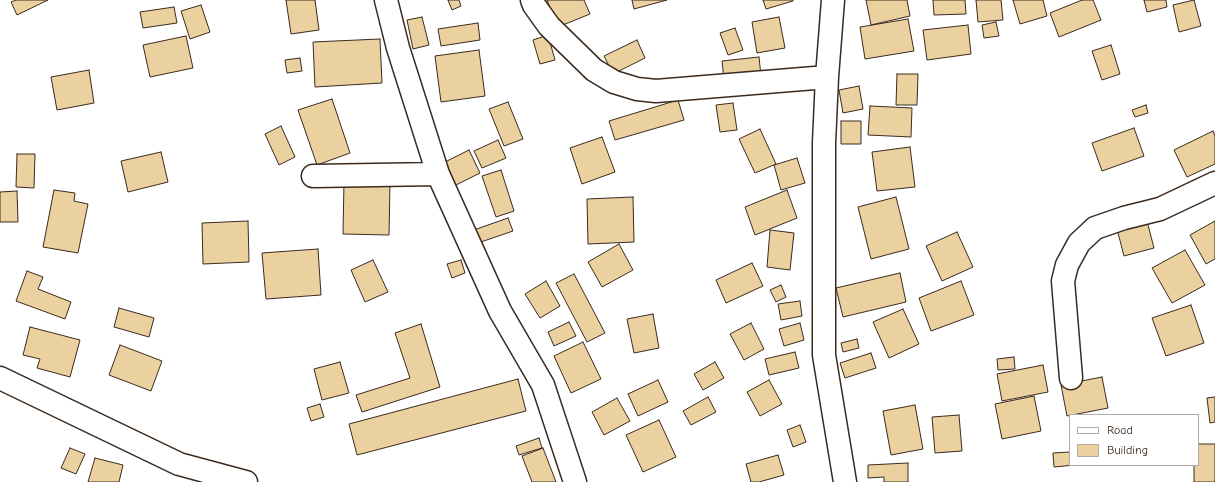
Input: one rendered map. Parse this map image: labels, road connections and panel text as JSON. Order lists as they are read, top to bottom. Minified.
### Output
{"legend":["Road","Building"]}
